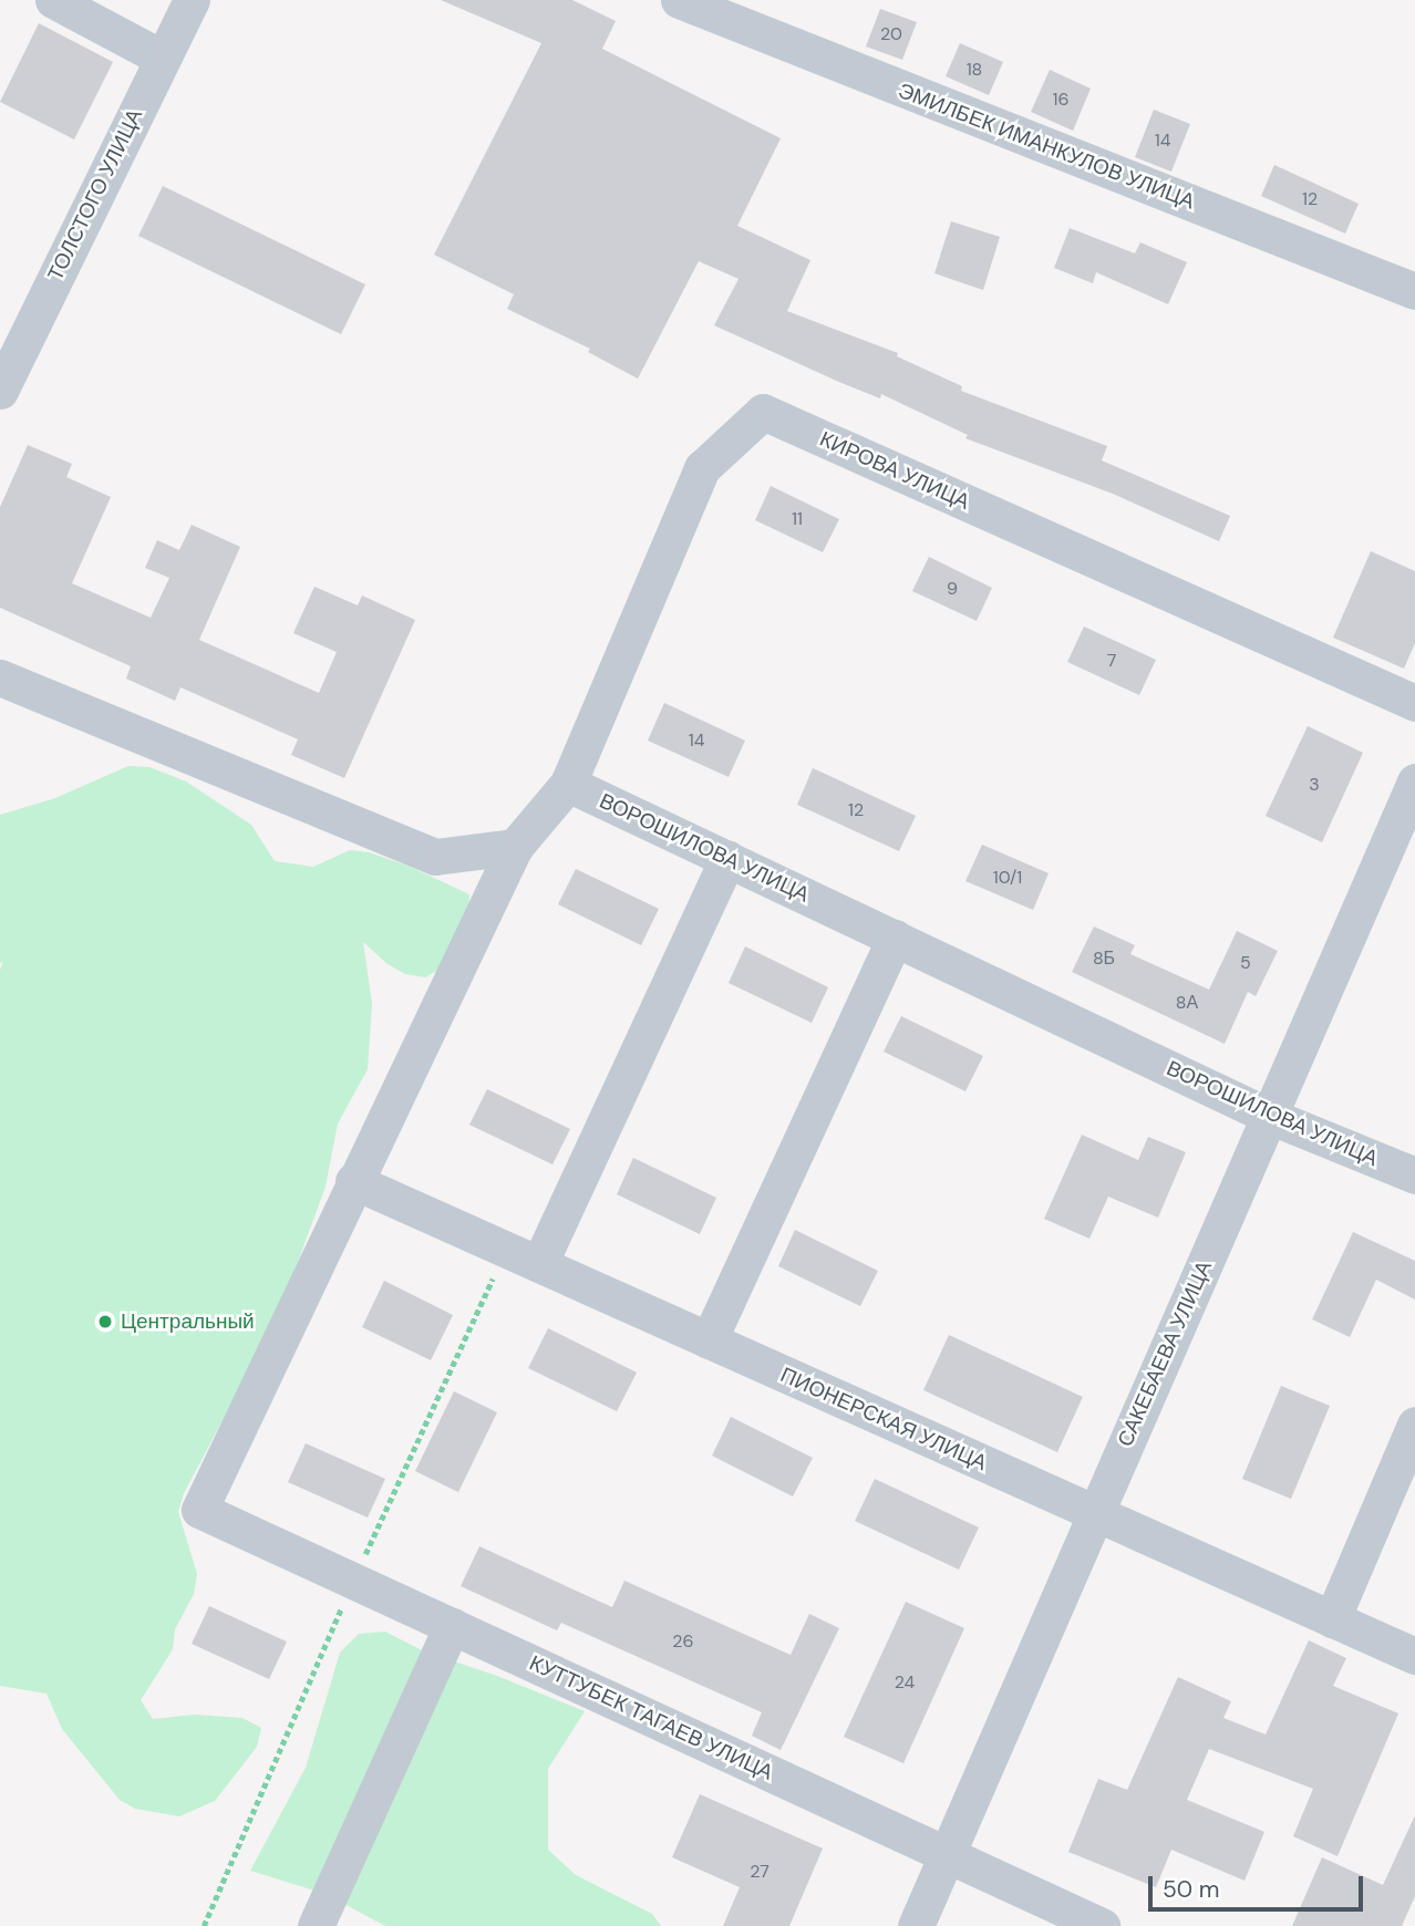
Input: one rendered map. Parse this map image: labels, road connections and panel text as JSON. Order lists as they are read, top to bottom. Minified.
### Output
{"streets":{"street":["ЭМИЛБЕК ИМАНКУЛОВ УЛИЦА","ТОЛСТОГО УЛИЦА","КИРОВА УЛИЦА","ВОРОШИЛОВА УЛИЦА","САКЕБАЕВА УЛИЦА","ПИОНЕРСКАЯ УЛИЦА","КУТТУБЕК ТАГАЕВ УЛИЦА"]},"crossings":[["КИРОВА УЛИЦА","ВОРОШИЛОВА УЛИЦА"],["ВОРОШИЛОВА УЛИЦА","САКЕБАЕВА УЛИЦА"],["САКЕБАЕВА УЛИЦА","ПИОНЕРСКАЯ УЛИЦА"],["САКЕБАЕВА УЛИЦА","КУТТУБЕК ТАГАЕВ УЛИЦА"],["ПИОНЕРСКАЯ УЛИЦА","КУТТУБЕК ТАГАЕВ УЛИЦА"]],"places":["Центральный"],"house_numbers":["20","18","16","14","12","11","9","7","14","3","12","10/1","8Б","5","8А","26","24","27"],"scale_bar":"50 m"}
